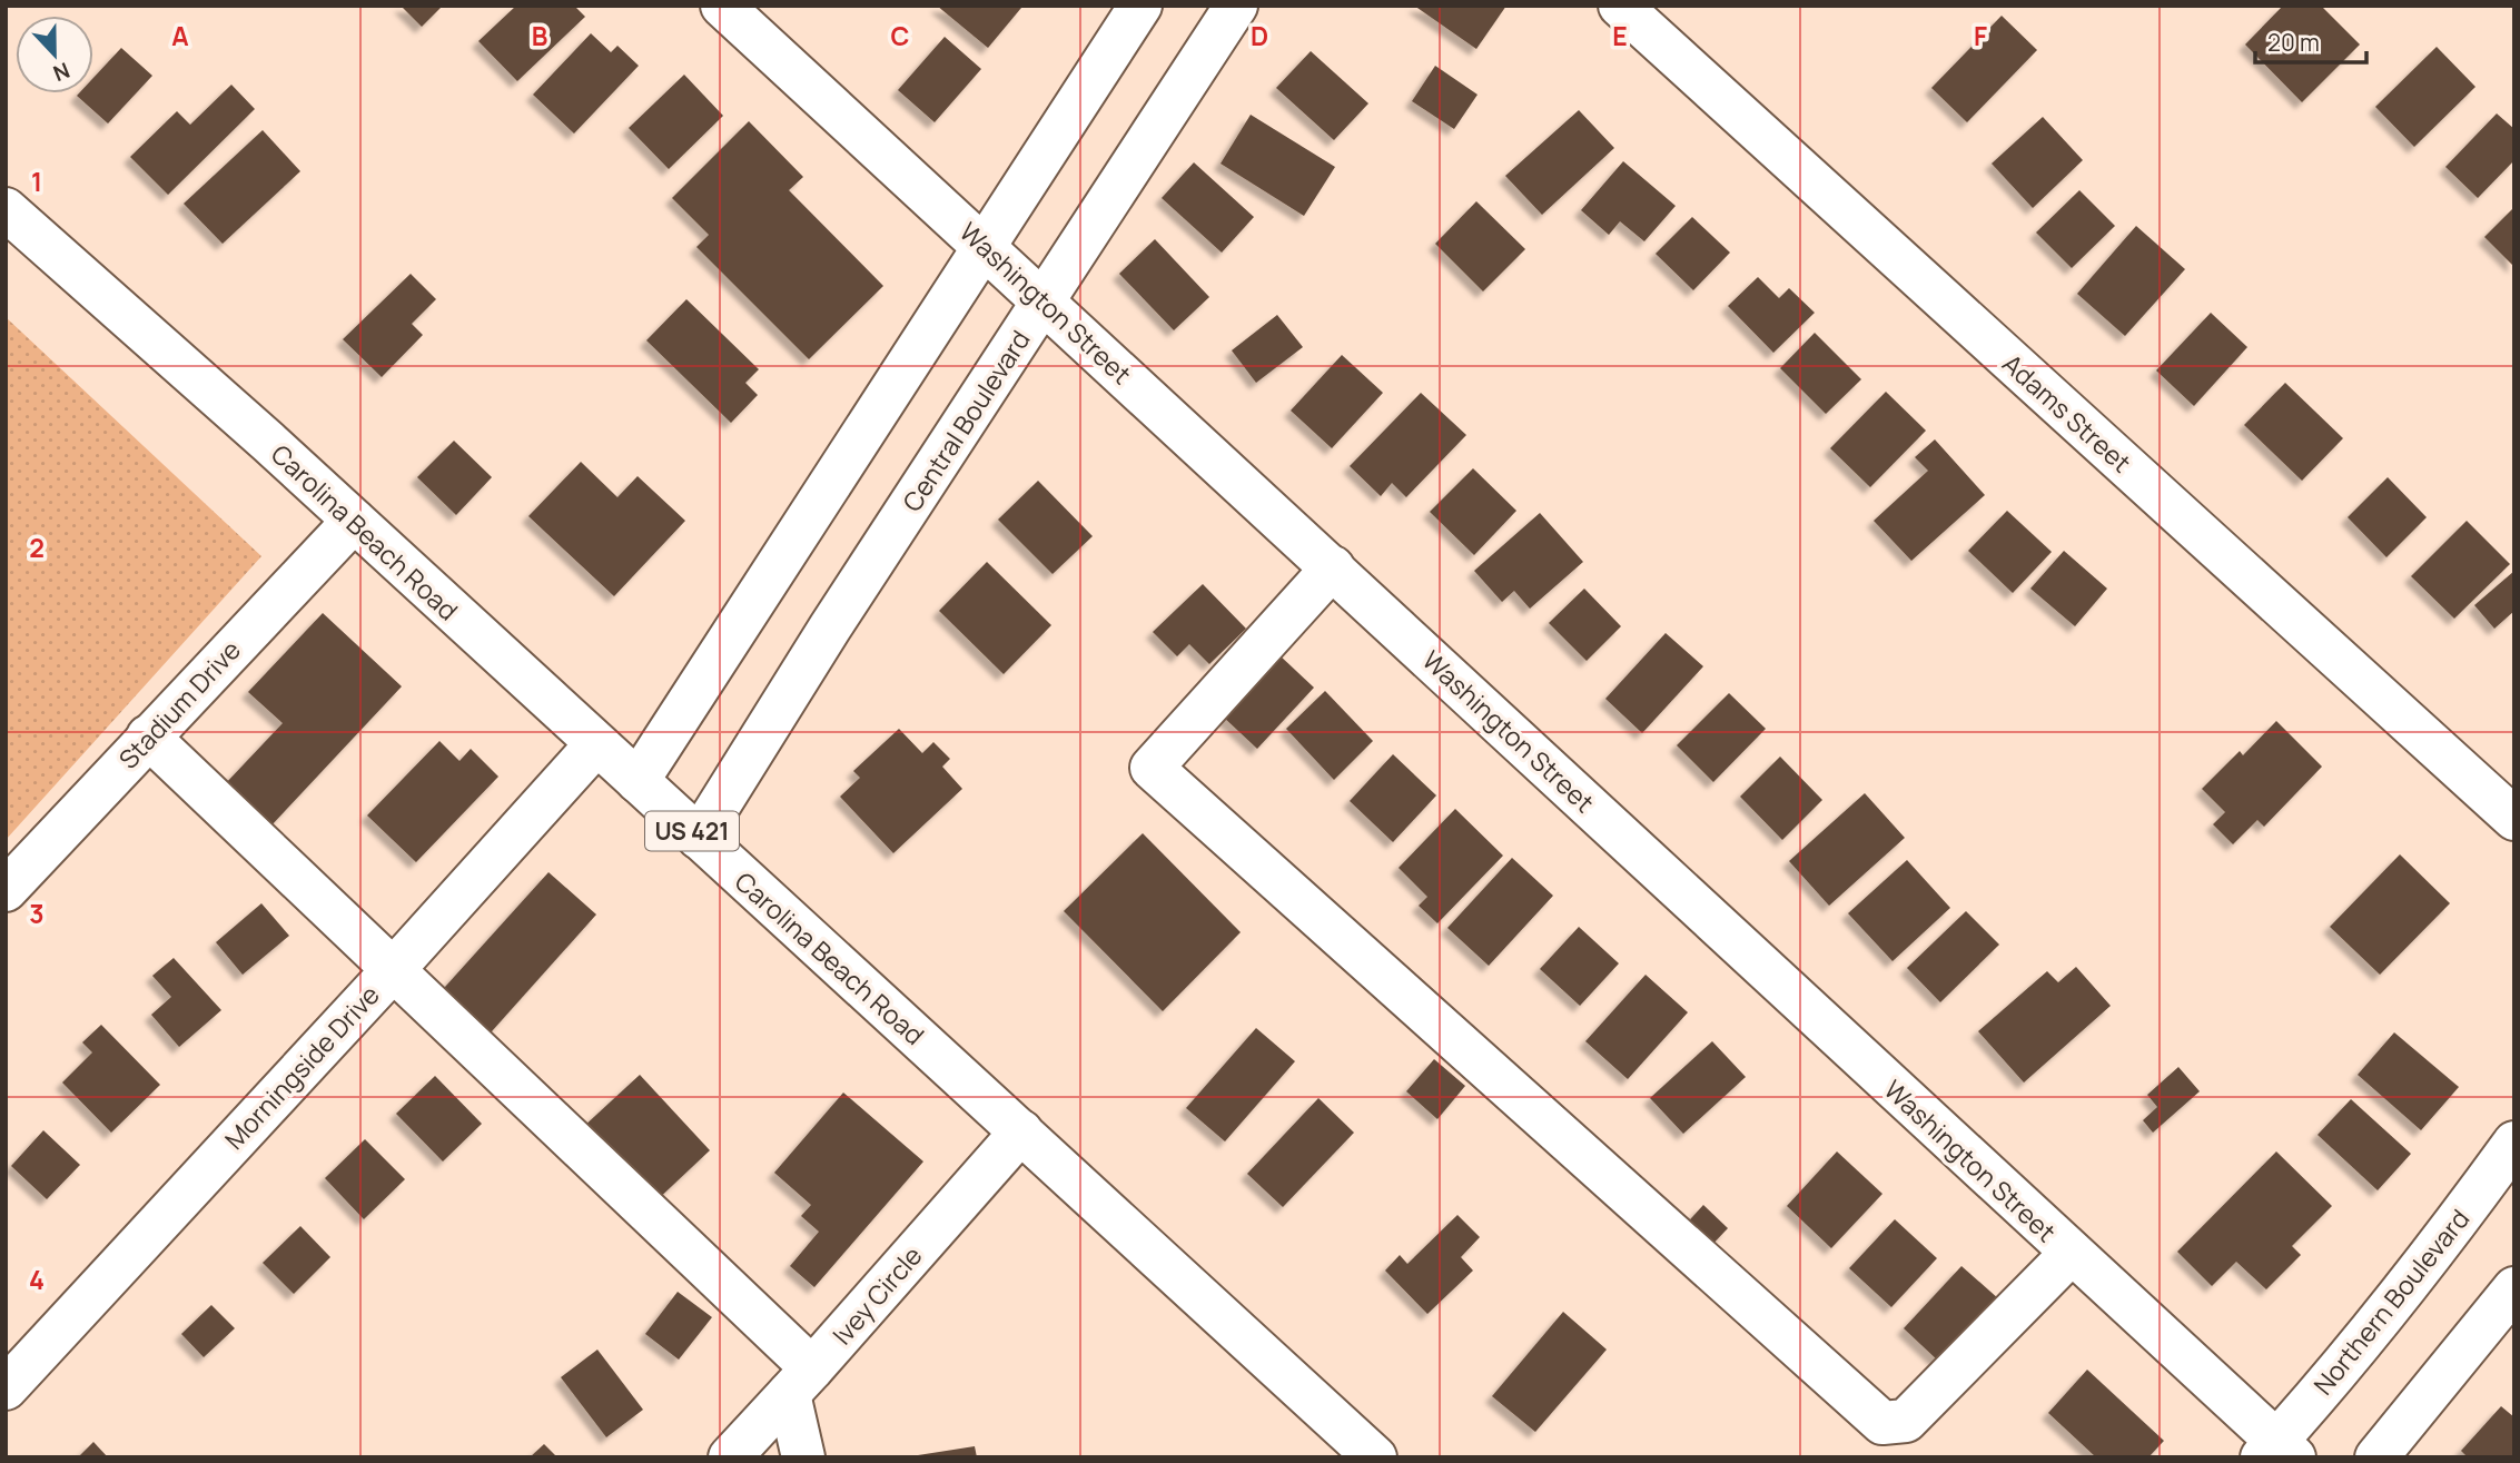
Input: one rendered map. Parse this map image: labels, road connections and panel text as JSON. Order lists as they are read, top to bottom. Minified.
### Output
{"streets":{"main road":["Washington Street","Adams Street","Central Boulevard","Carolina Beach Road","Stadium Drive","US 421","Morningside Drive","Ivey Circle","Northern Boulevard"]},"crossings":[["Washington Street","Central Boulevard"],["Washington Street","Northern Boulevard"],["Central Boulevard","Carolina Beach Road"],["Carolina Beach Road","Stadium Drive"],["Carolina Beach Road","Morningside Drive"],["Carolina Beach Road","Ivey Circle"]],"scale_bar":"20 m","north":"bottom","grid":{"columns":["A","B","C","D","E","F"],"rows":["1","2","3","4"]}}
